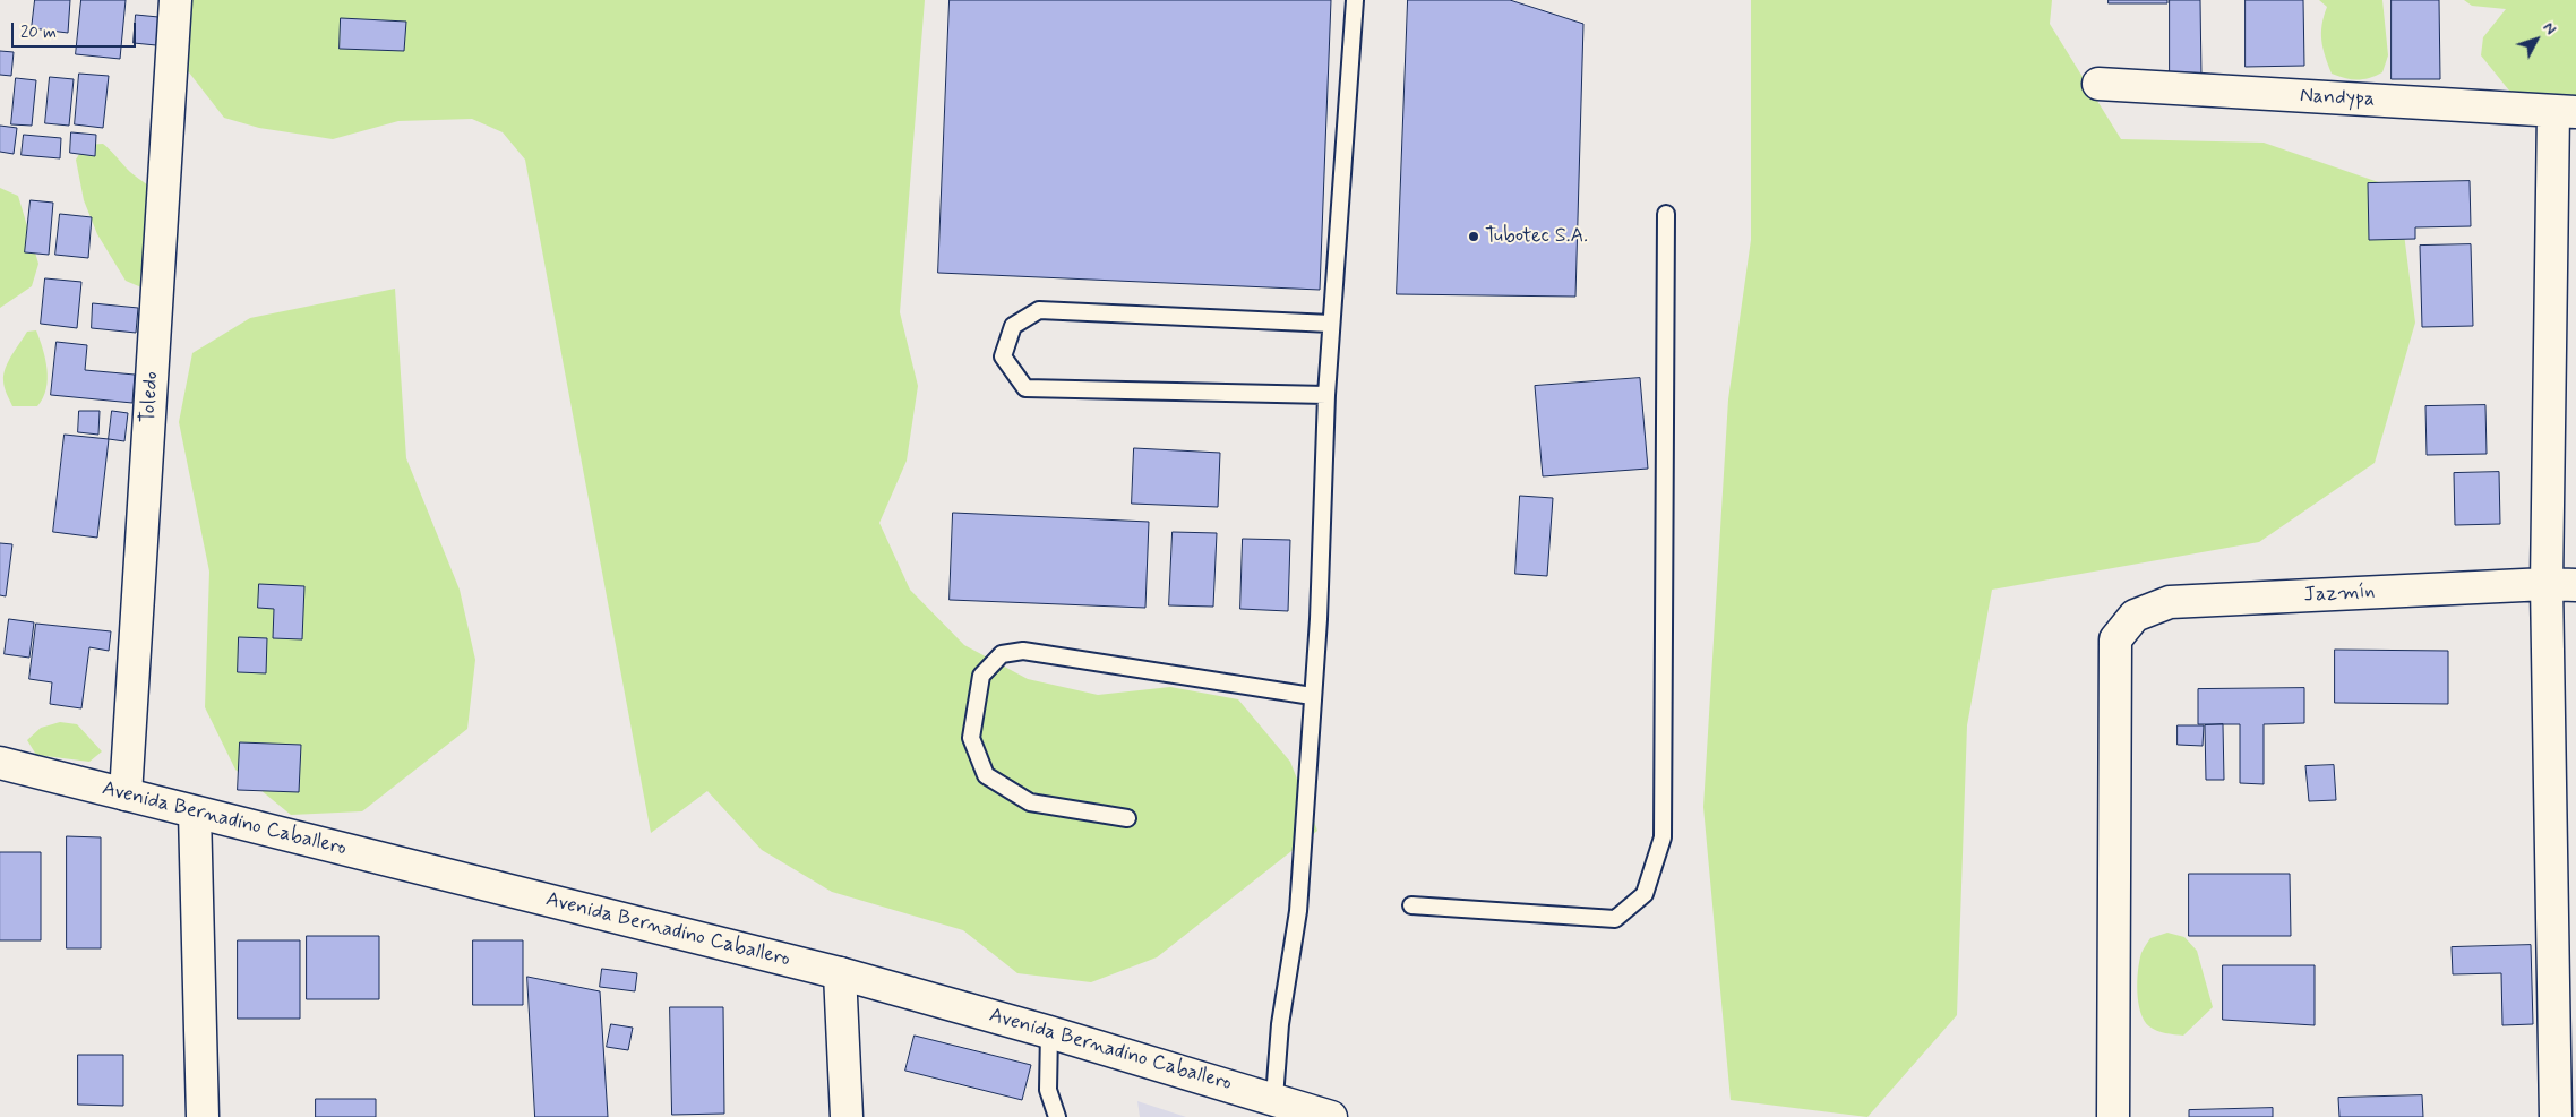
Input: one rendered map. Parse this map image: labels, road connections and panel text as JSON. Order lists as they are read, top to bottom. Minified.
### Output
{"streets":{"street":["Nandypa","Toledo","Jazmín","Avenida Bernadino Caballero"]},"crossings":[["Toledo","Avenida Bernadino Caballero"]],"places":["Tubotec S.A."],"scale_bar":"20 m","north":"top right"}
